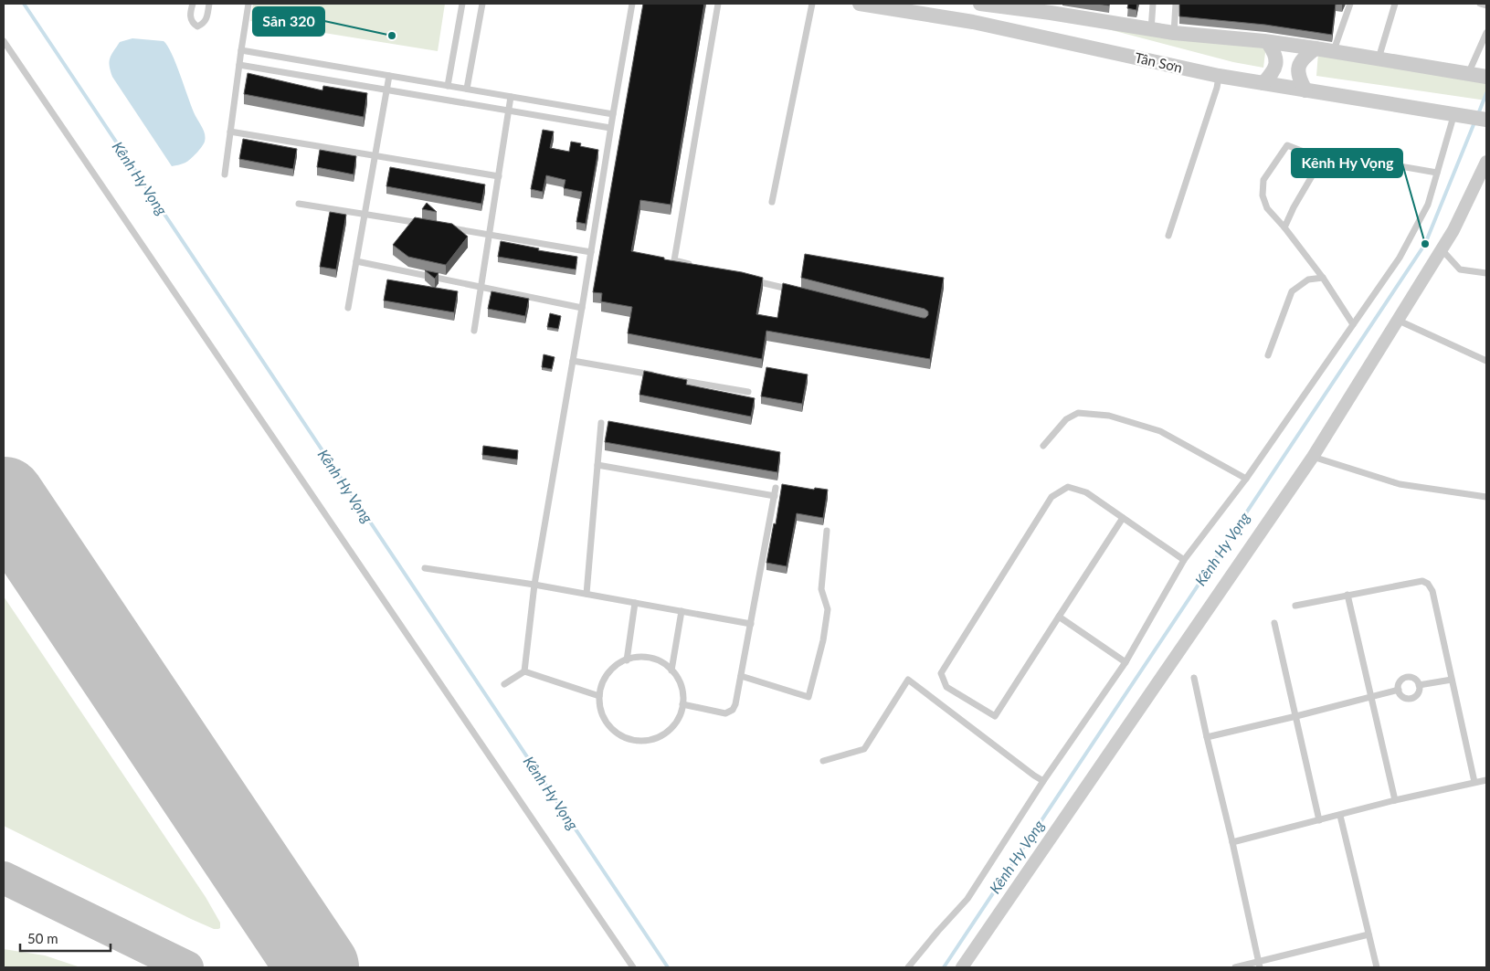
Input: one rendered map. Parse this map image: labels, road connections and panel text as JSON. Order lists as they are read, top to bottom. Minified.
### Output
{"streets":{"street":["Tân Sơn"]},"water":["Kênh Hy Vọng"],"places":["Sân 320","Kênh Hy Vọng"],"scale_bar":"50 m"}
